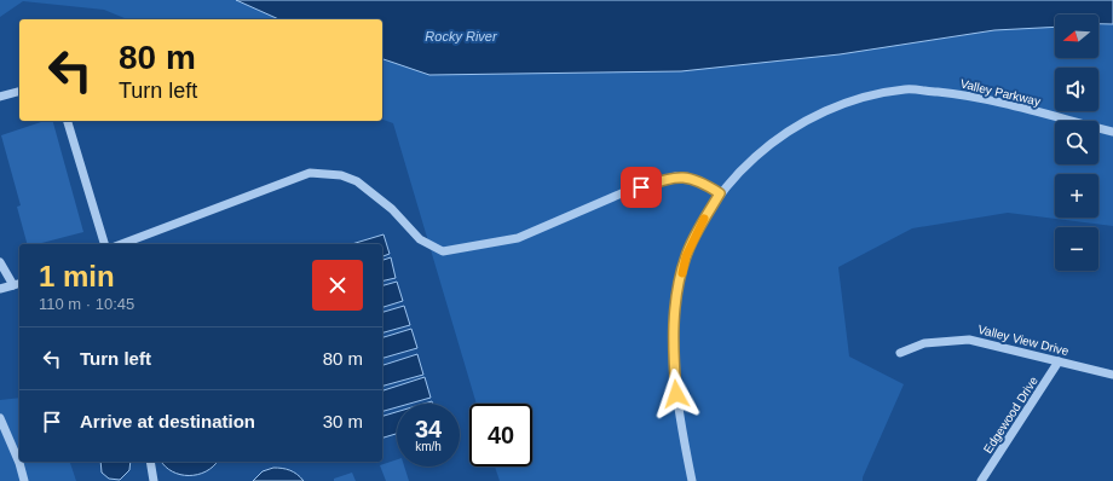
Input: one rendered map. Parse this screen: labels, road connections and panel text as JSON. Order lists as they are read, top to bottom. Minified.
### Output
{"streets":{"street":["Valley Parkway","Valley View Drive","Edgewood Drive"]},"crossings":[["Valley View Drive","Edgewood Drive"]],"water":["Rocky River"],"north":"left","page":{"map_buttons":["+","−"],"turn":["80 m","Turn left"],"heading":["1 min","110 m · 10:45"],"list":[{"name":"Turn left","value":"80 m"},{"name":"Arrive at destination","value":"30 m"}],"speed":"34 km/h","limit":"40"}}
